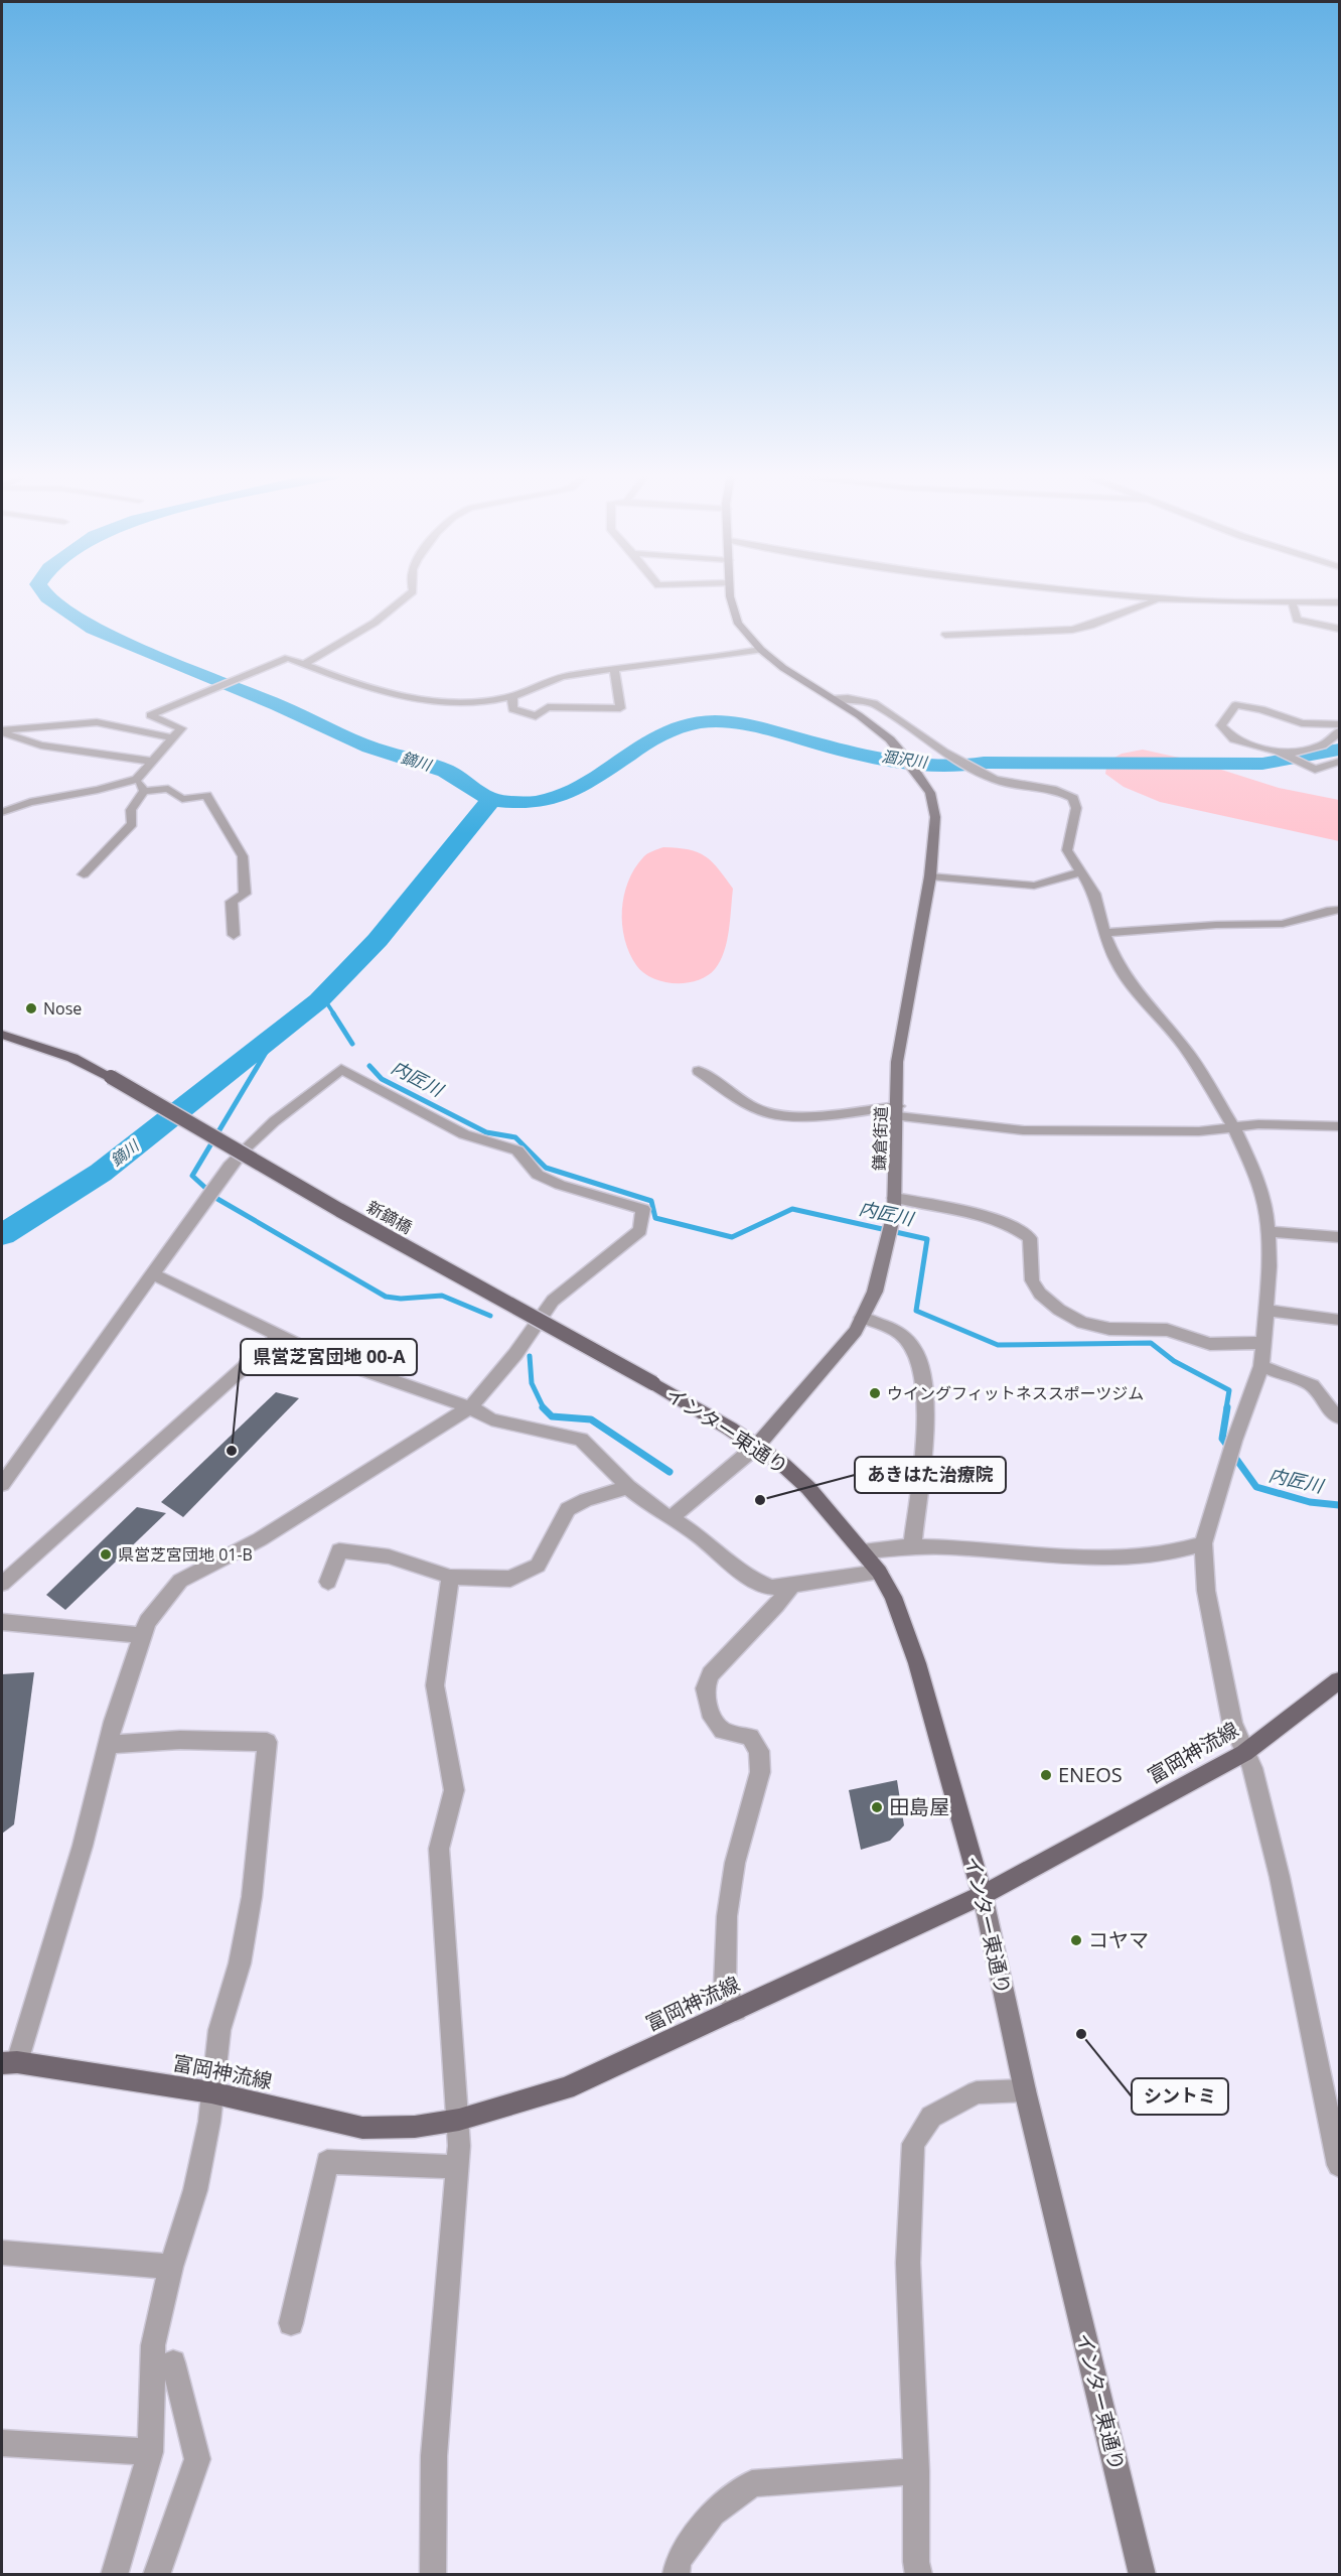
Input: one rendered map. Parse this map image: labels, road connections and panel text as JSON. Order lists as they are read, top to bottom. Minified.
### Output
{"streets":{"main road":["新鏑橋","インター東通り","富岡神流線"],"street":["鎌倉街道"]},"crossings":[["鎌倉街道","インター東通り"],["新鏑橋","インター東通り"],["インター東通り","富岡神流線"]],"water":["涸沢川","鏑川","内匠川"],"places":["Nose","ウイングフィットネススポーツジム","県営芝宮団地 00-A","あきはた治療院","県営芝宮団地 01-B","ENEOS","田島屋","コヤマ","シントミ"]}
